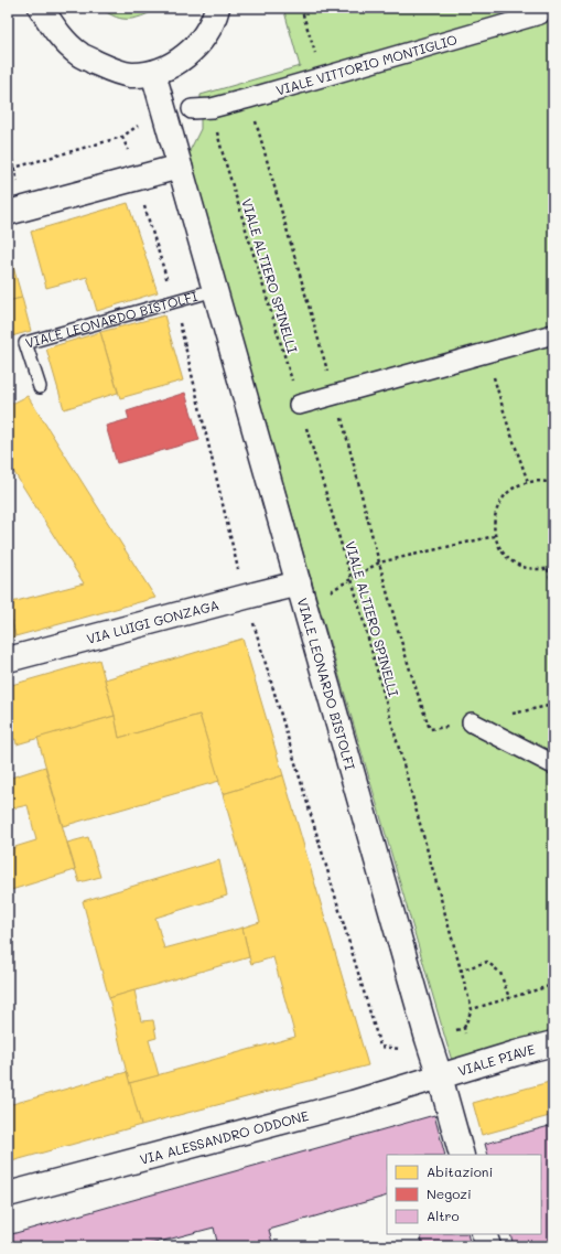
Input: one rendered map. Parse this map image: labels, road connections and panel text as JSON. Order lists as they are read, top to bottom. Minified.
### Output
{"streets":{"street":["VIALE VITTORIO MONTIGLIO","VIALE LEONARDO BISTOLFI","VIA LUIGI GONZAGA","VIALE PIAVE","VIA ALESSANDRO ODDONE"],"path":["VIALE ALTIERO SPINELLI"]},"crossings":[["VIALE LEONARDO BISTOLFI","VIA LUIGI GONZAGA"],["VIALE LEONARDO BISTOLFI","VIALE PIAVE"],["VIALE LEONARDO BISTOLFI","VIA ALESSANDRO ODDONE"],["VIALE PIAVE","VIA ALESSANDRO ODDONE"]],"legend":["Abitazioni","Negozi","Altro"]}
